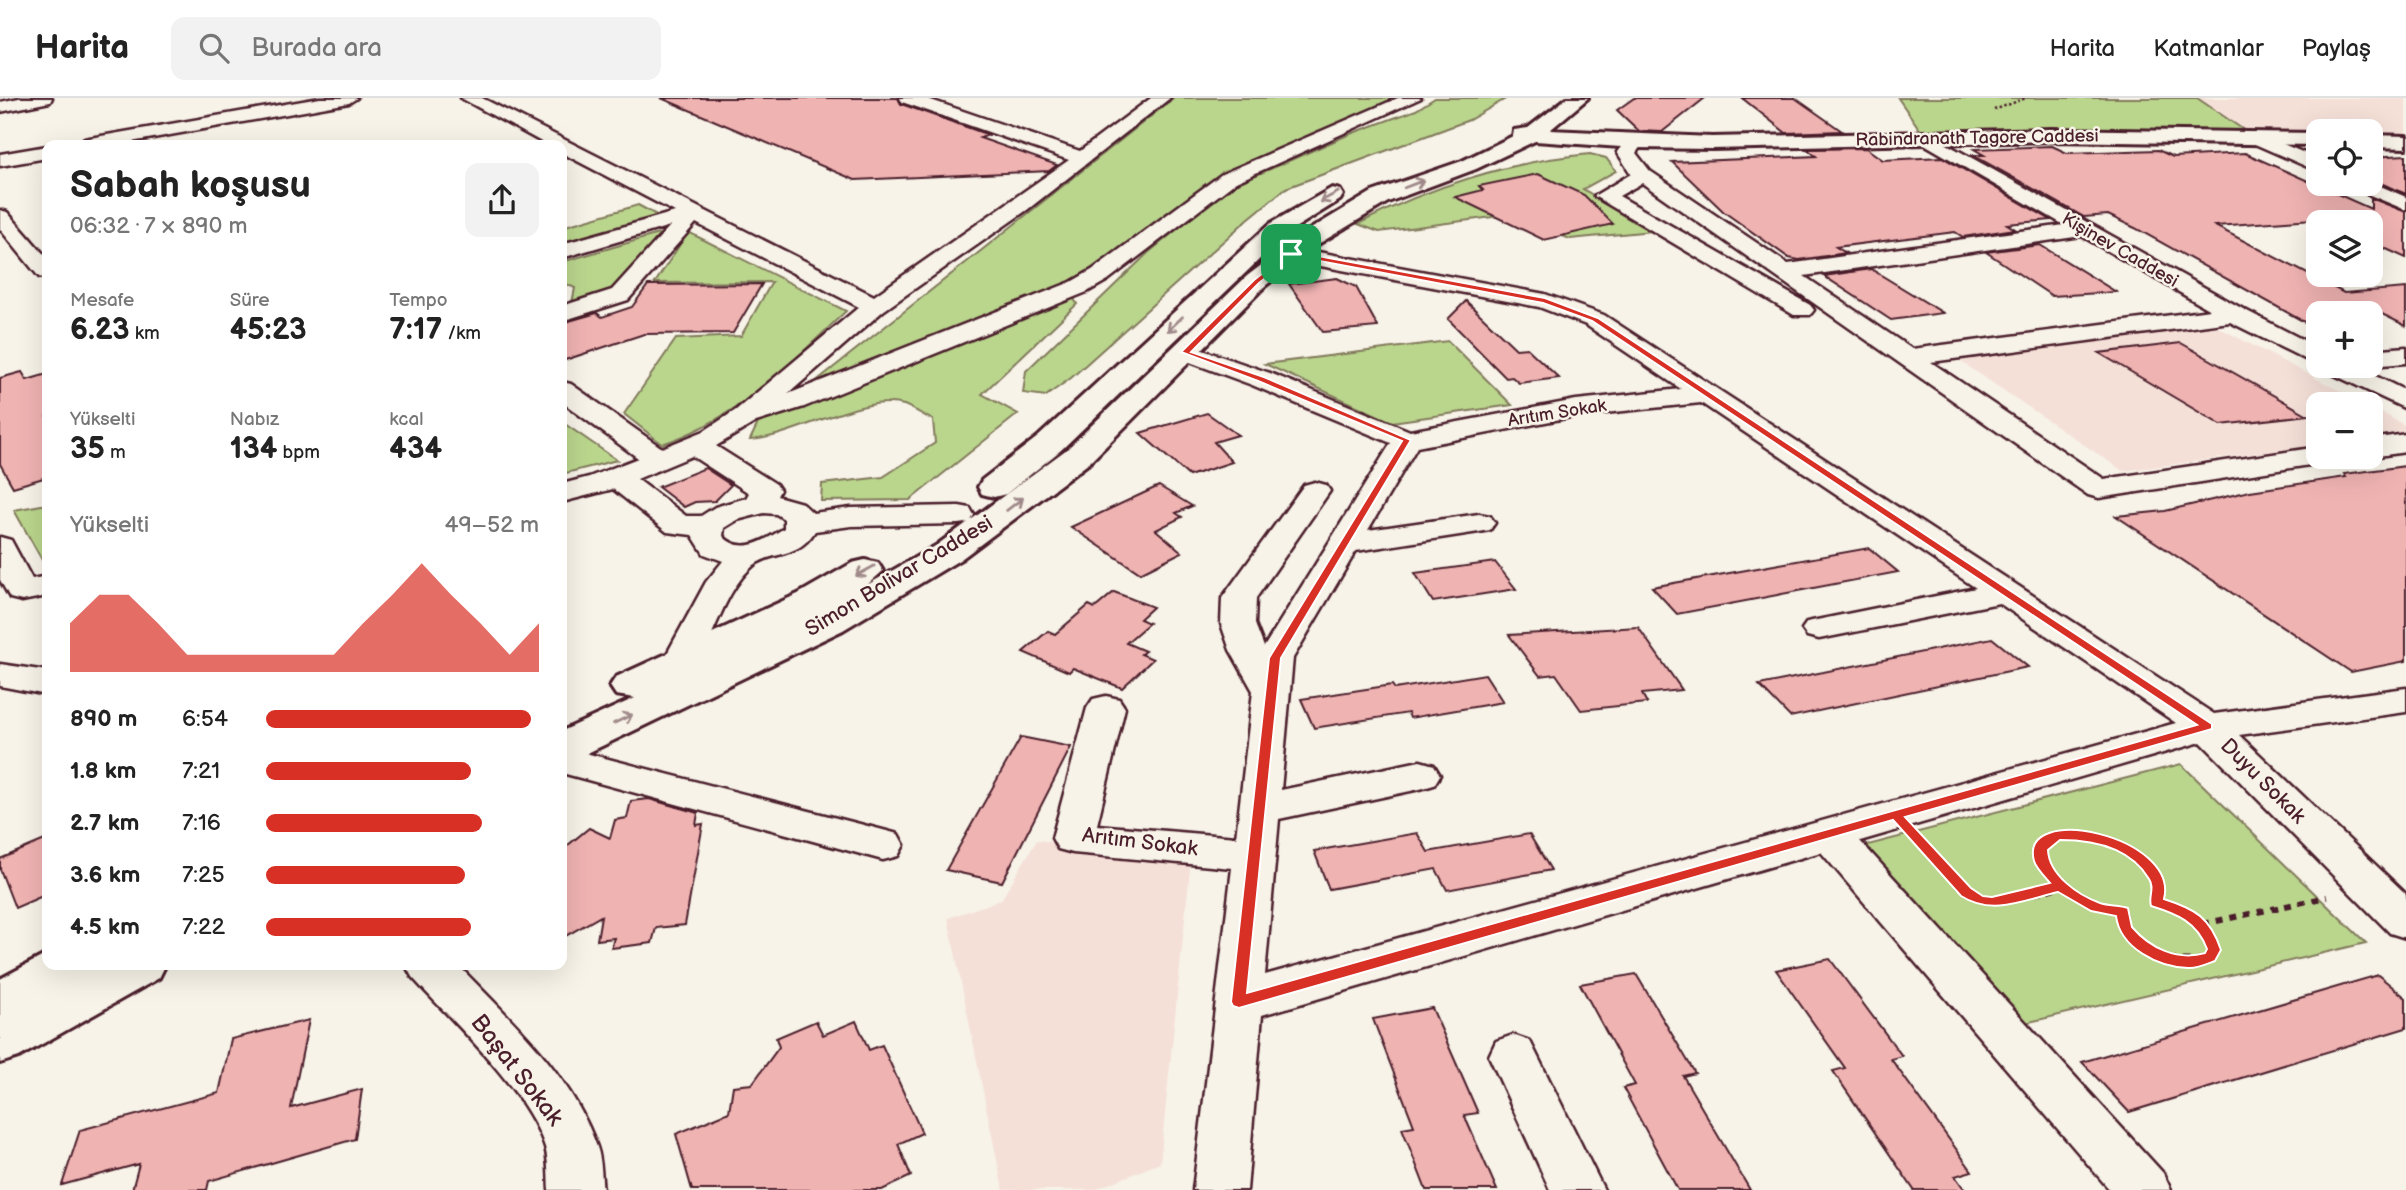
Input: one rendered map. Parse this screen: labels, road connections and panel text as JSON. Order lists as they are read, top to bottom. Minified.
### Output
{"streets":{"main road":["Rabindranath Tagore Caddesi","Simon Bolivar Caddesi"],"street":["Kişinev Caddesi","Arıtım Sokak","Duyu Sokak","Başat Sokak"]},"crossings":[["Rabindranath Tagore Caddesi","Kişinev Caddesi"],["Rabindranath Tagore Caddesi","Simon Bolivar Caddesi"],["Arıtım Sokak","Duyu Sokak"],["Simon Bolivar Caddesi","Duyu Sokak"]],"page":{"header":"Harita","search":"Burada ara","nav":["Harita","Katmanlar","Paylaş"],"map_buttons":["+","−"],"heading":["Sabah koşusu","06:32 · 7 × 890 m"],"stats":[["Mesafe","6.23 km"],["Süre","45:23"],["Tempo","7:17 /km"],["Yükselti","35 m"],["Nabız","134 bpm"],["kcal","434"]],"chart":["Yükselti","49–52 m"],"list":[{"name":"890 m","note":"6:54"},{"name":"1.8 km","note":"7:21"},{"name":"2.7 km","note":"7:16"},{"name":"3.6 km","note":"7:25"},{"name":"4.5 km","note":"7:22"}]}}
